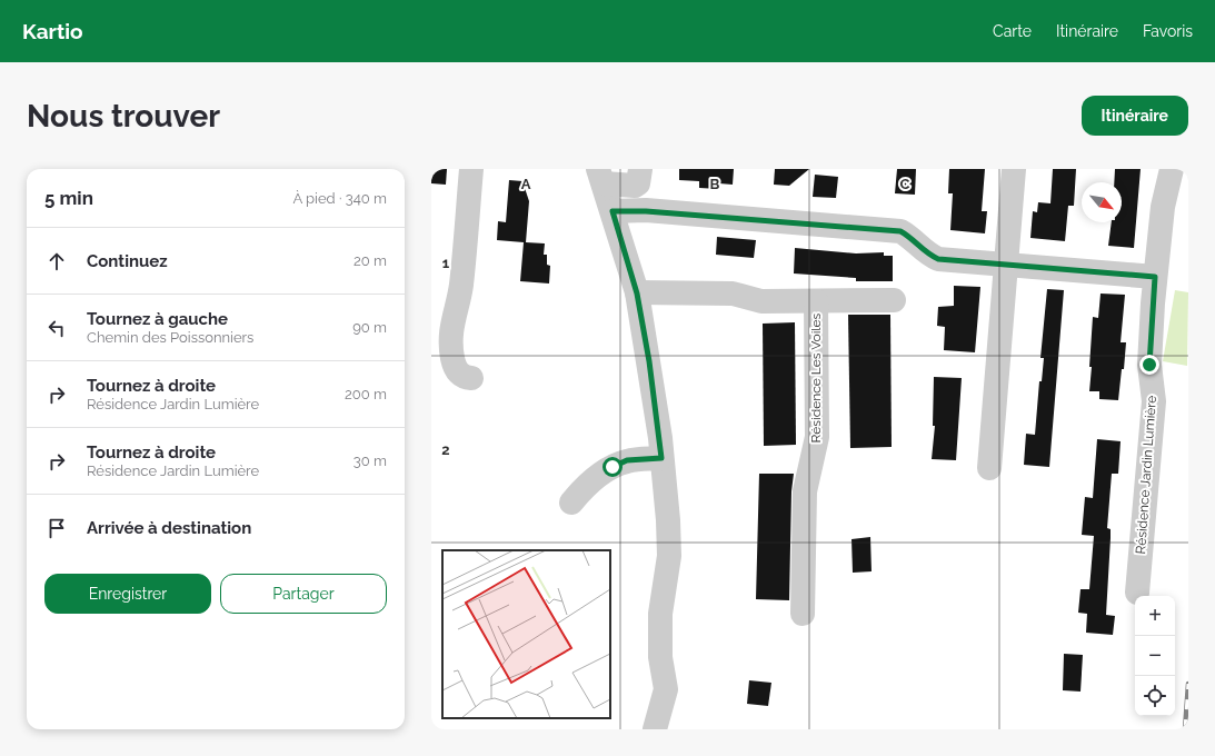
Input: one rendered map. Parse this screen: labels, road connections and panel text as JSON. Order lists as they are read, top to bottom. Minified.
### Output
{"streets":{"street":["Résidence Les Voiles","Résidence Jardin Lumière"]},"north":"bottom right","page":{"header":"Kartio","nav":["Carte","Itinéraire","Favoris"],"buttons":["Itinéraire",["Enregistrer","Partager"]],"title":"Nous trouver","heading":["5 min","À pied · 340 m"],"list":[["Continuez","20 m"],["Tournez à gauche","Chemin des Poissonniers","90 m"],["Tournez à droite","Résidence Jardin Lumière","200 m"],["Tournez à droite","Résidence Jardin Lumière","30 m"],"Arrivée à destination"],"map_buttons":["+","−"]},"grid":{"columns":["A","B","C"],"rows":["1","2"]}}
